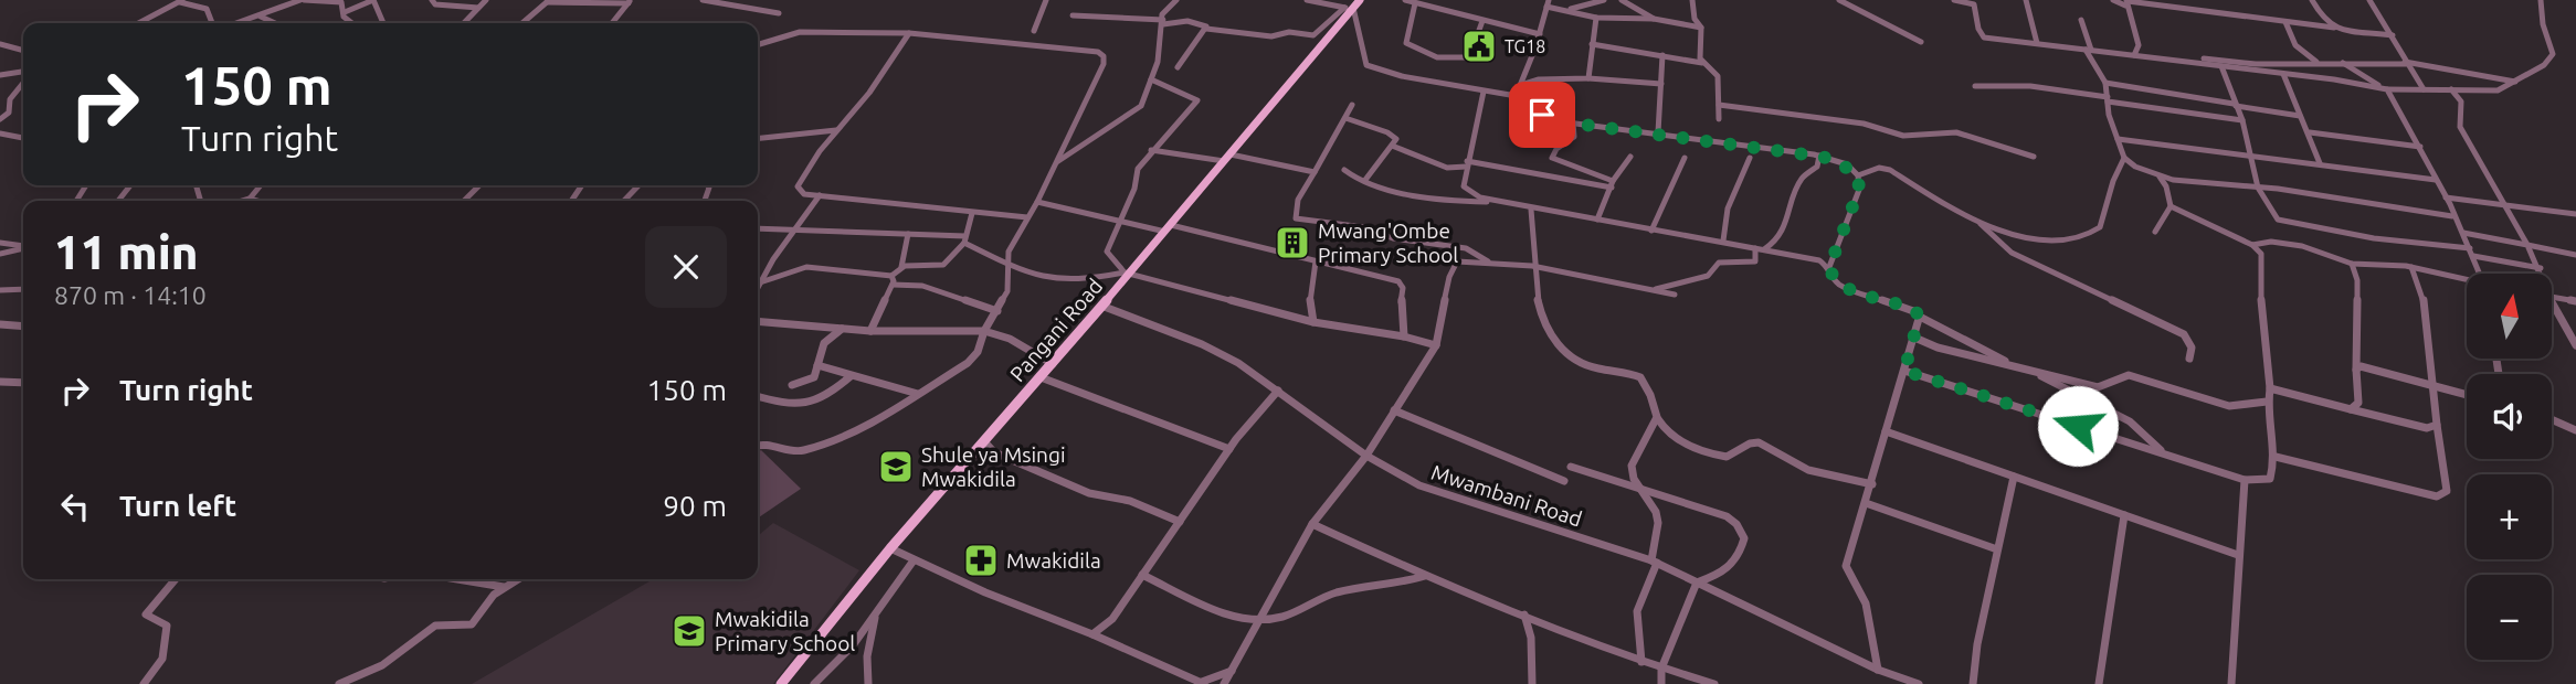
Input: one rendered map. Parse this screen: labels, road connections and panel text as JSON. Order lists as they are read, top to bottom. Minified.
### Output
{"streets":{"main road":["Pangani Road"],"street":["Mwambani Road"]},"crossings":[["Pangani Road","Mwambani Road"]],"places":{"public building":["TG18"],"building":["Mwang'Ombe Primary School"],"school or university":["Shule ya Msingi Mwakidila","Mwakidila Primary School"],"pharmacy":["Mwakidila"]},"north":"top","page":{"turn":["150 m","Turn right"],"heading":["11 min","870 m · 14:10"],"map_buttons":["+","−"],"list":[{"name":"Turn right","value":"150 m"},{"name":"Turn left","value":"90 m"}]}}
